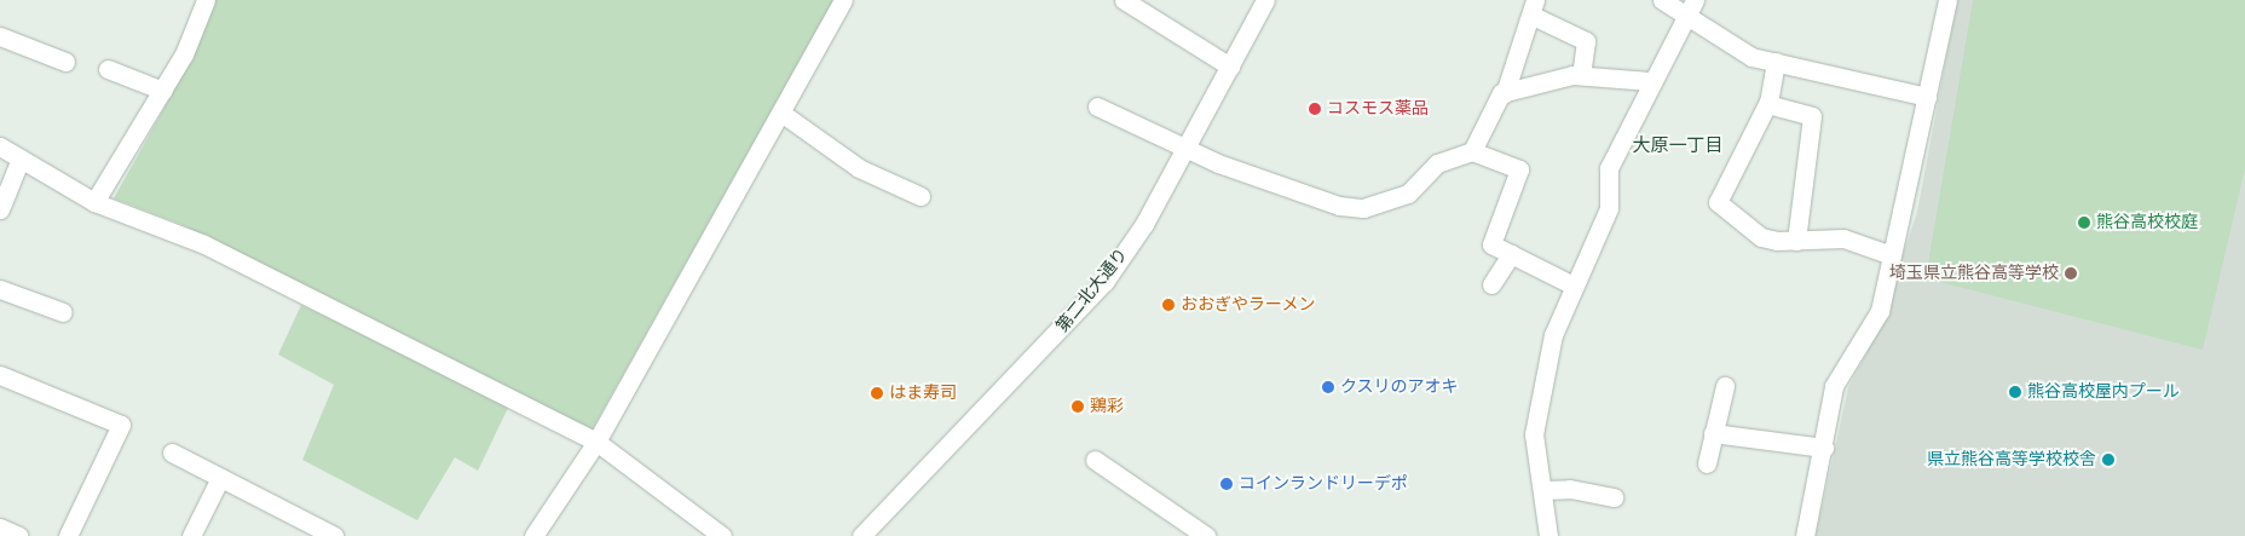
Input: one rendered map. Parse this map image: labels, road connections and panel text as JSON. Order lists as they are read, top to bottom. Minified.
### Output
{"streets":{"street":["第二北大通り"]},"districts":["大原一丁目"],"places":["コスモス薬品","熊谷高校校庭","埼玉県立熊谷高等学校","おおぎやラーメン","クスリのアオキ","熊谷高校屋内プール","はま寿司","鶏彩","県立熊谷高等学校校舎","コインランドリーデポ"]}
